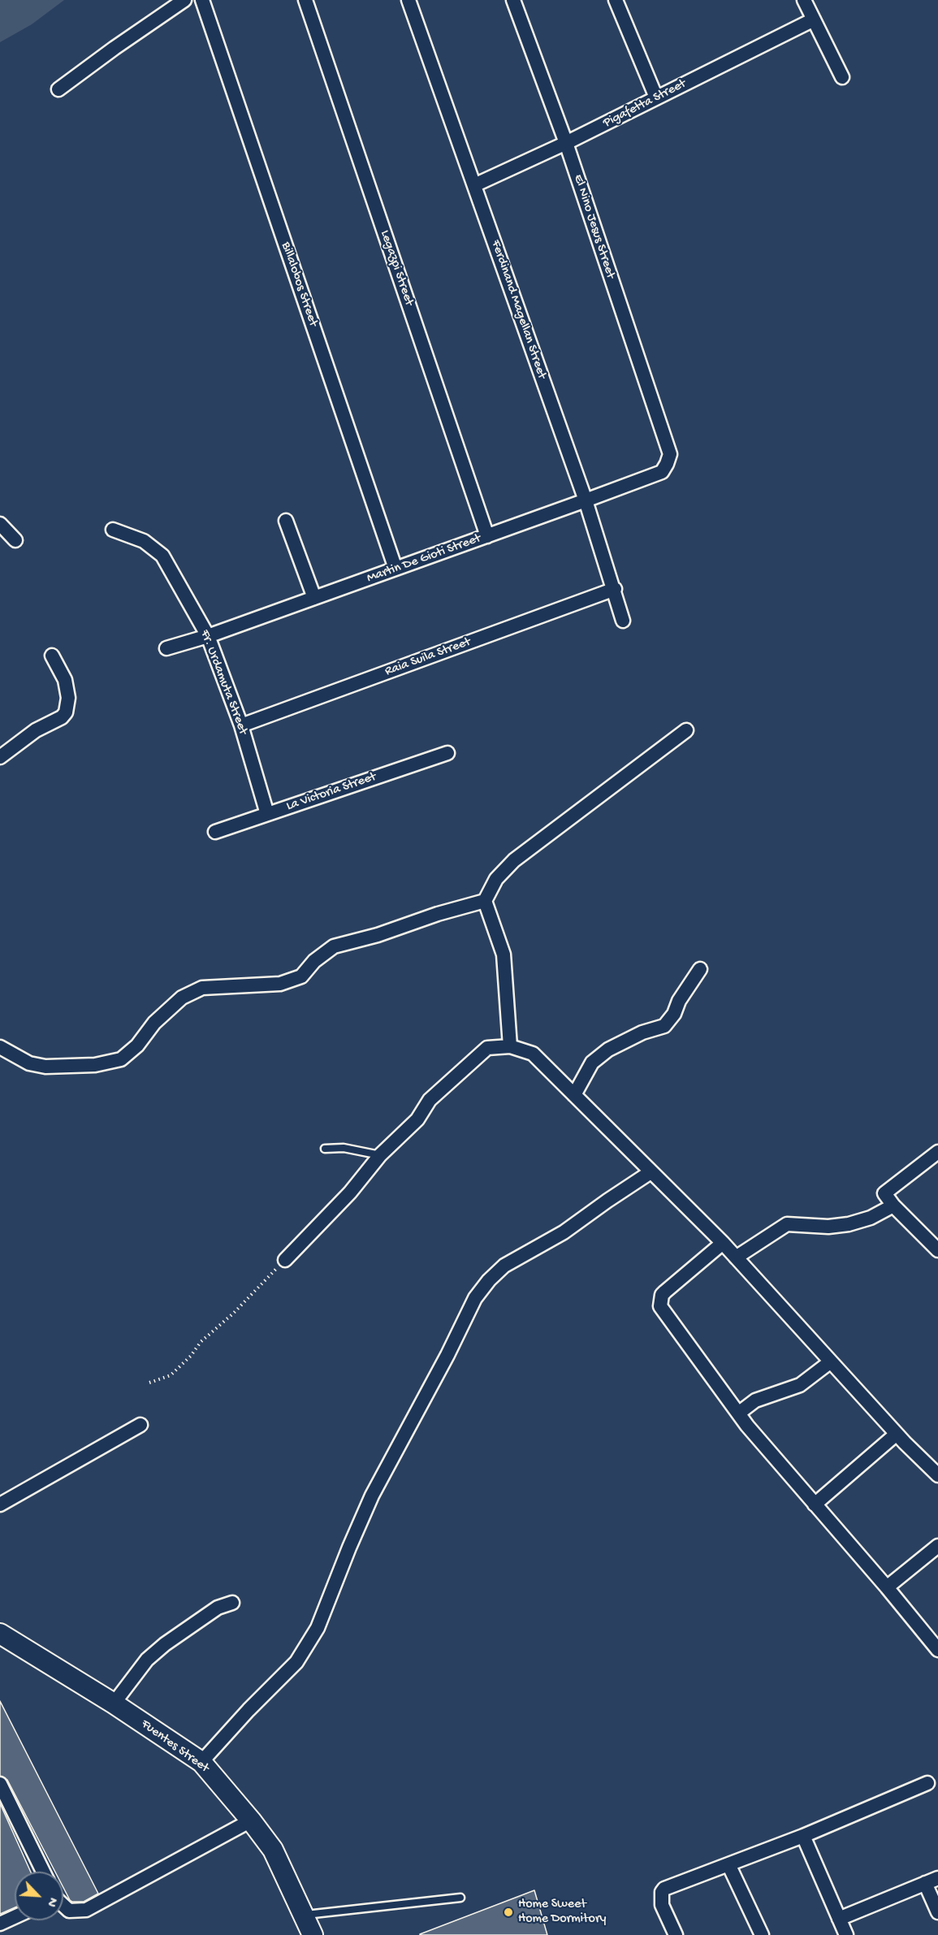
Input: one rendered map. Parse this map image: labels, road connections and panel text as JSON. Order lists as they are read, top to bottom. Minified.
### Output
{"streets":{"street":["Pigafetta Street","El Nino Jesus Street","Legazpi Street","Billalobos Street","Ferdinand Magellan Street","Martin De Gioti Street","Raia Suila Street","Fr. Urdamuta Street","La Victoria Street","Fuentes Street"]},"crossings":[["Pigafetta Street","El Nino Jesus Street"],["Pigafetta Street","Ferdinand Magellan Street"],["El Nino Jesus Street","Martin De Gioti Street"],["Legazpi Street","Martin De Gioti Street"],["Billalobos Street","Martin De Gioti Street"],["Ferdinand Magellan Street","Martin De Gioti Street"],["Ferdinand Magellan Street","Raia Suila Street"],["Martin De Gioti Street","Fr. Urdamuta Street"],["Raia Suila Street","Fr. Urdamuta Street"],["Fr. Urdamuta Street","La Victoria Street"]],"places":["Home Sweet Home Dormitory"],"north":"bottom right"}
